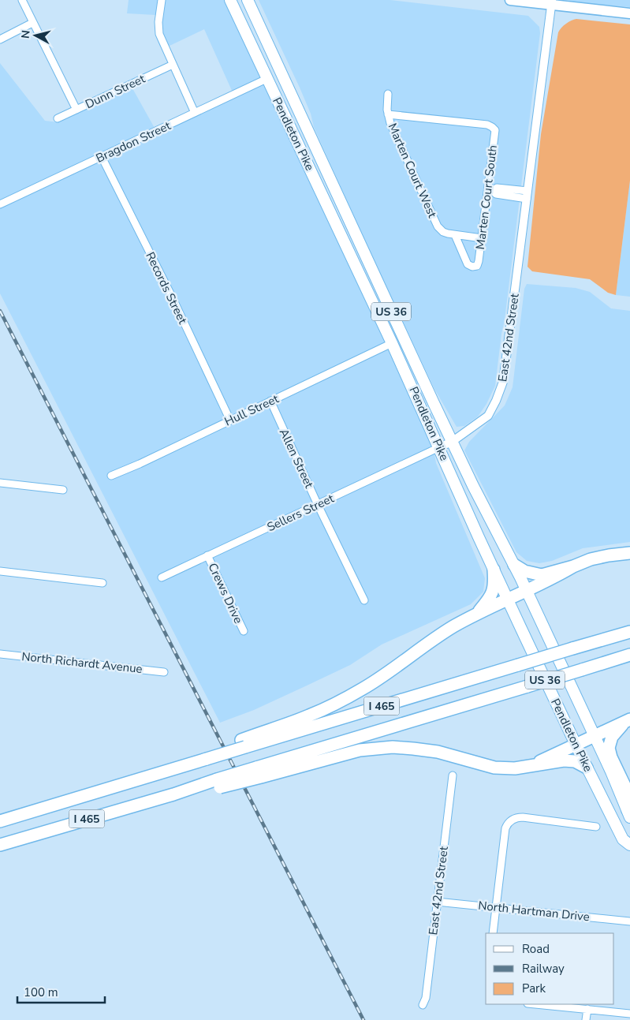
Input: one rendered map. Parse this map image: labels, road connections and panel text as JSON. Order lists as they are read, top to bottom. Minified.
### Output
{"streets":{"highway":["I 465"],"main road":["Pendleton Pike","US 36"],"street":["Dunn Street","Bragdon Street","Marten Court West","Marten Court South","Records Street","East 42nd Street","Hull Street","Allen Street","Sellers Street","Crews Drive","North Richardt Avenue","North Hartman Drive"]},"crossings":[["Pendleton Pike","Bragdon Street"],["Pendleton Pike","East 42nd Street"],["Pendleton Pike","Hull Street"],["Pendleton Pike","Sellers Street"],["Bragdon Street","Records Street"],["Marten Court West","Marten Court South"],["Records Street","Hull Street"],["East 42nd Street","Sellers Street"],["East 42nd Street","North Hartman Drive"],["Hull Street","Allen Street"],["Allen Street","Sellers Street"],["Sellers Street","Crews Drive"]],"legend":["Road","Railway","Park"],"scale_bar":"100 m","north":"left"}
